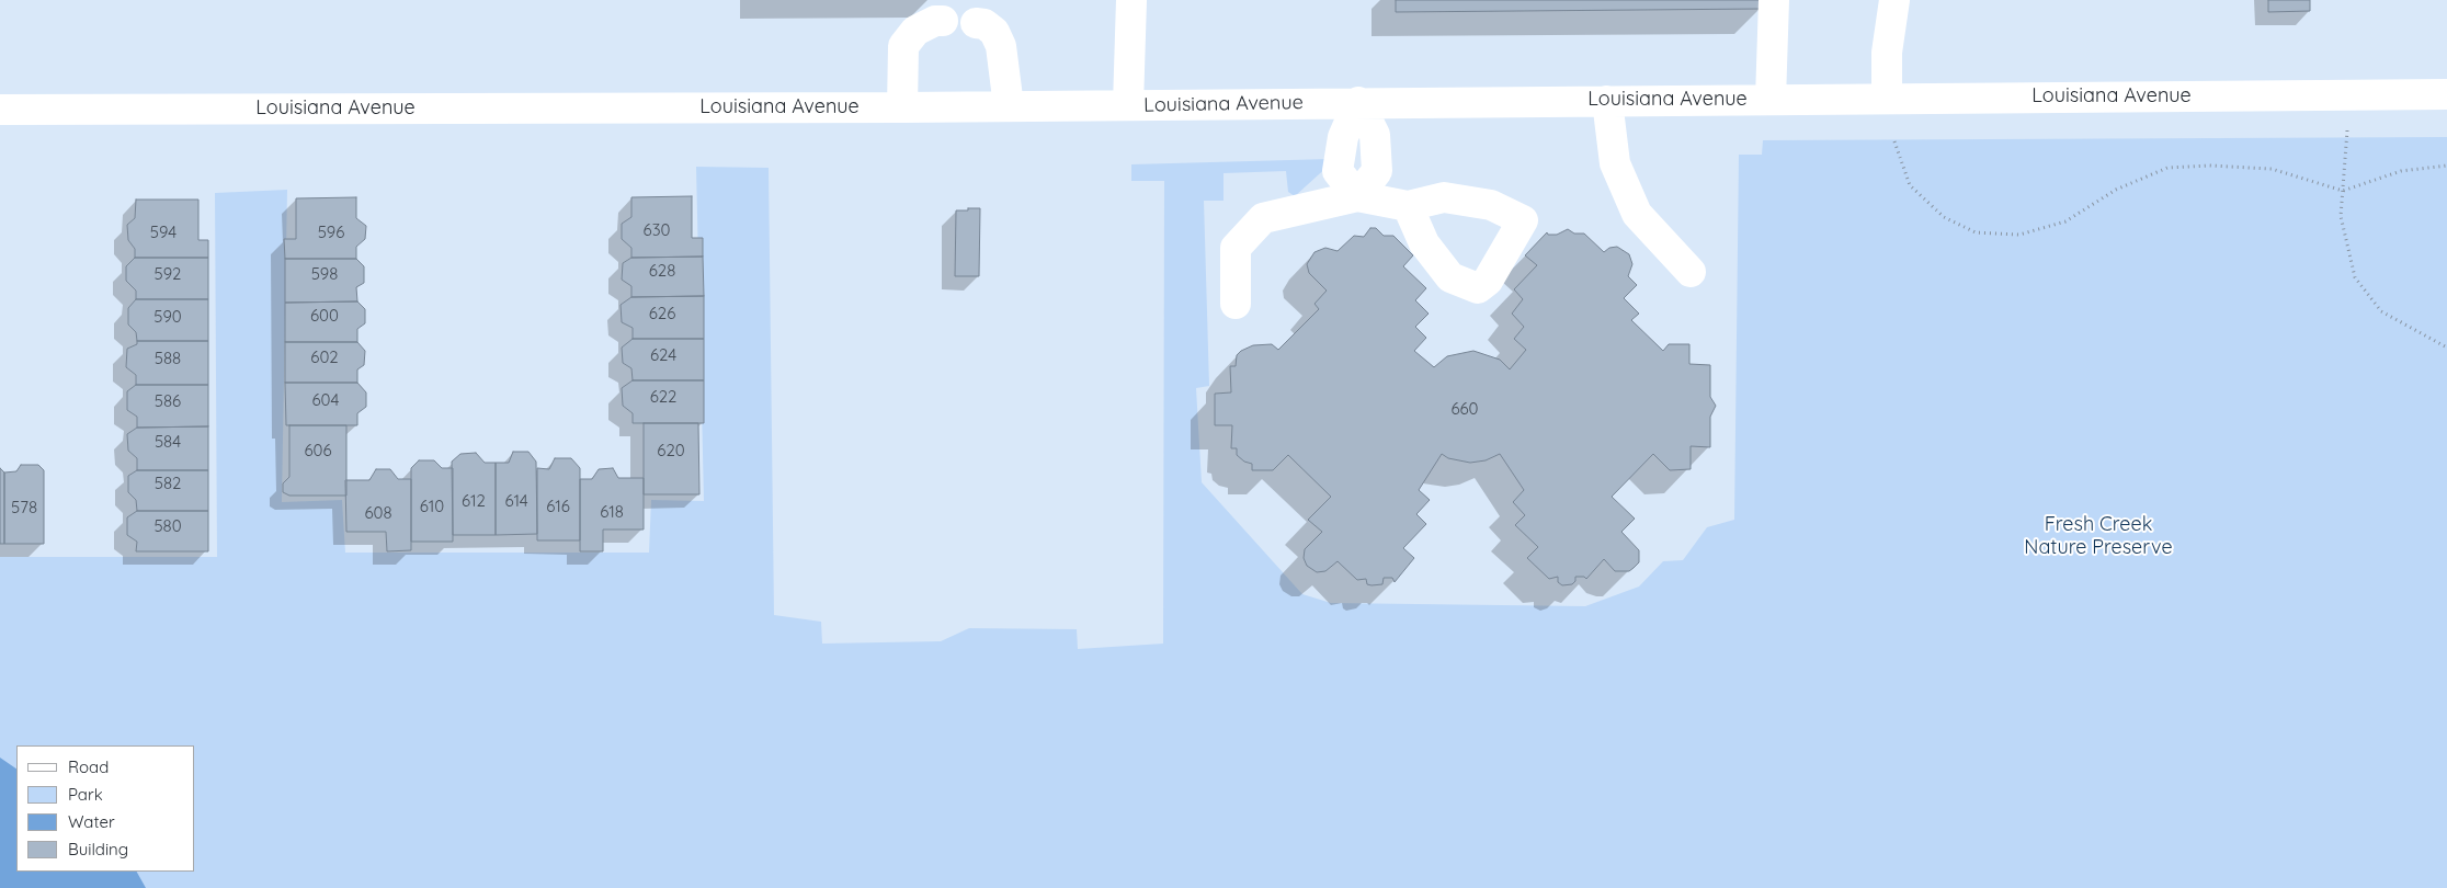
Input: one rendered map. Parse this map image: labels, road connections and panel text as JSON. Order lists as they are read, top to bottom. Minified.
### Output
{"streets":{"street":["Louisiana Avenue"]},"parks":["Fresh Creek Nature Preserve"],"house_numbers":["630","594","596","628","592","598","626","600","590","624","602","588","622","604","586","660","584","606","620","582","612","614","610","616","578","618","608","580"],"legend":["Road","Park","Water","Building"]}
